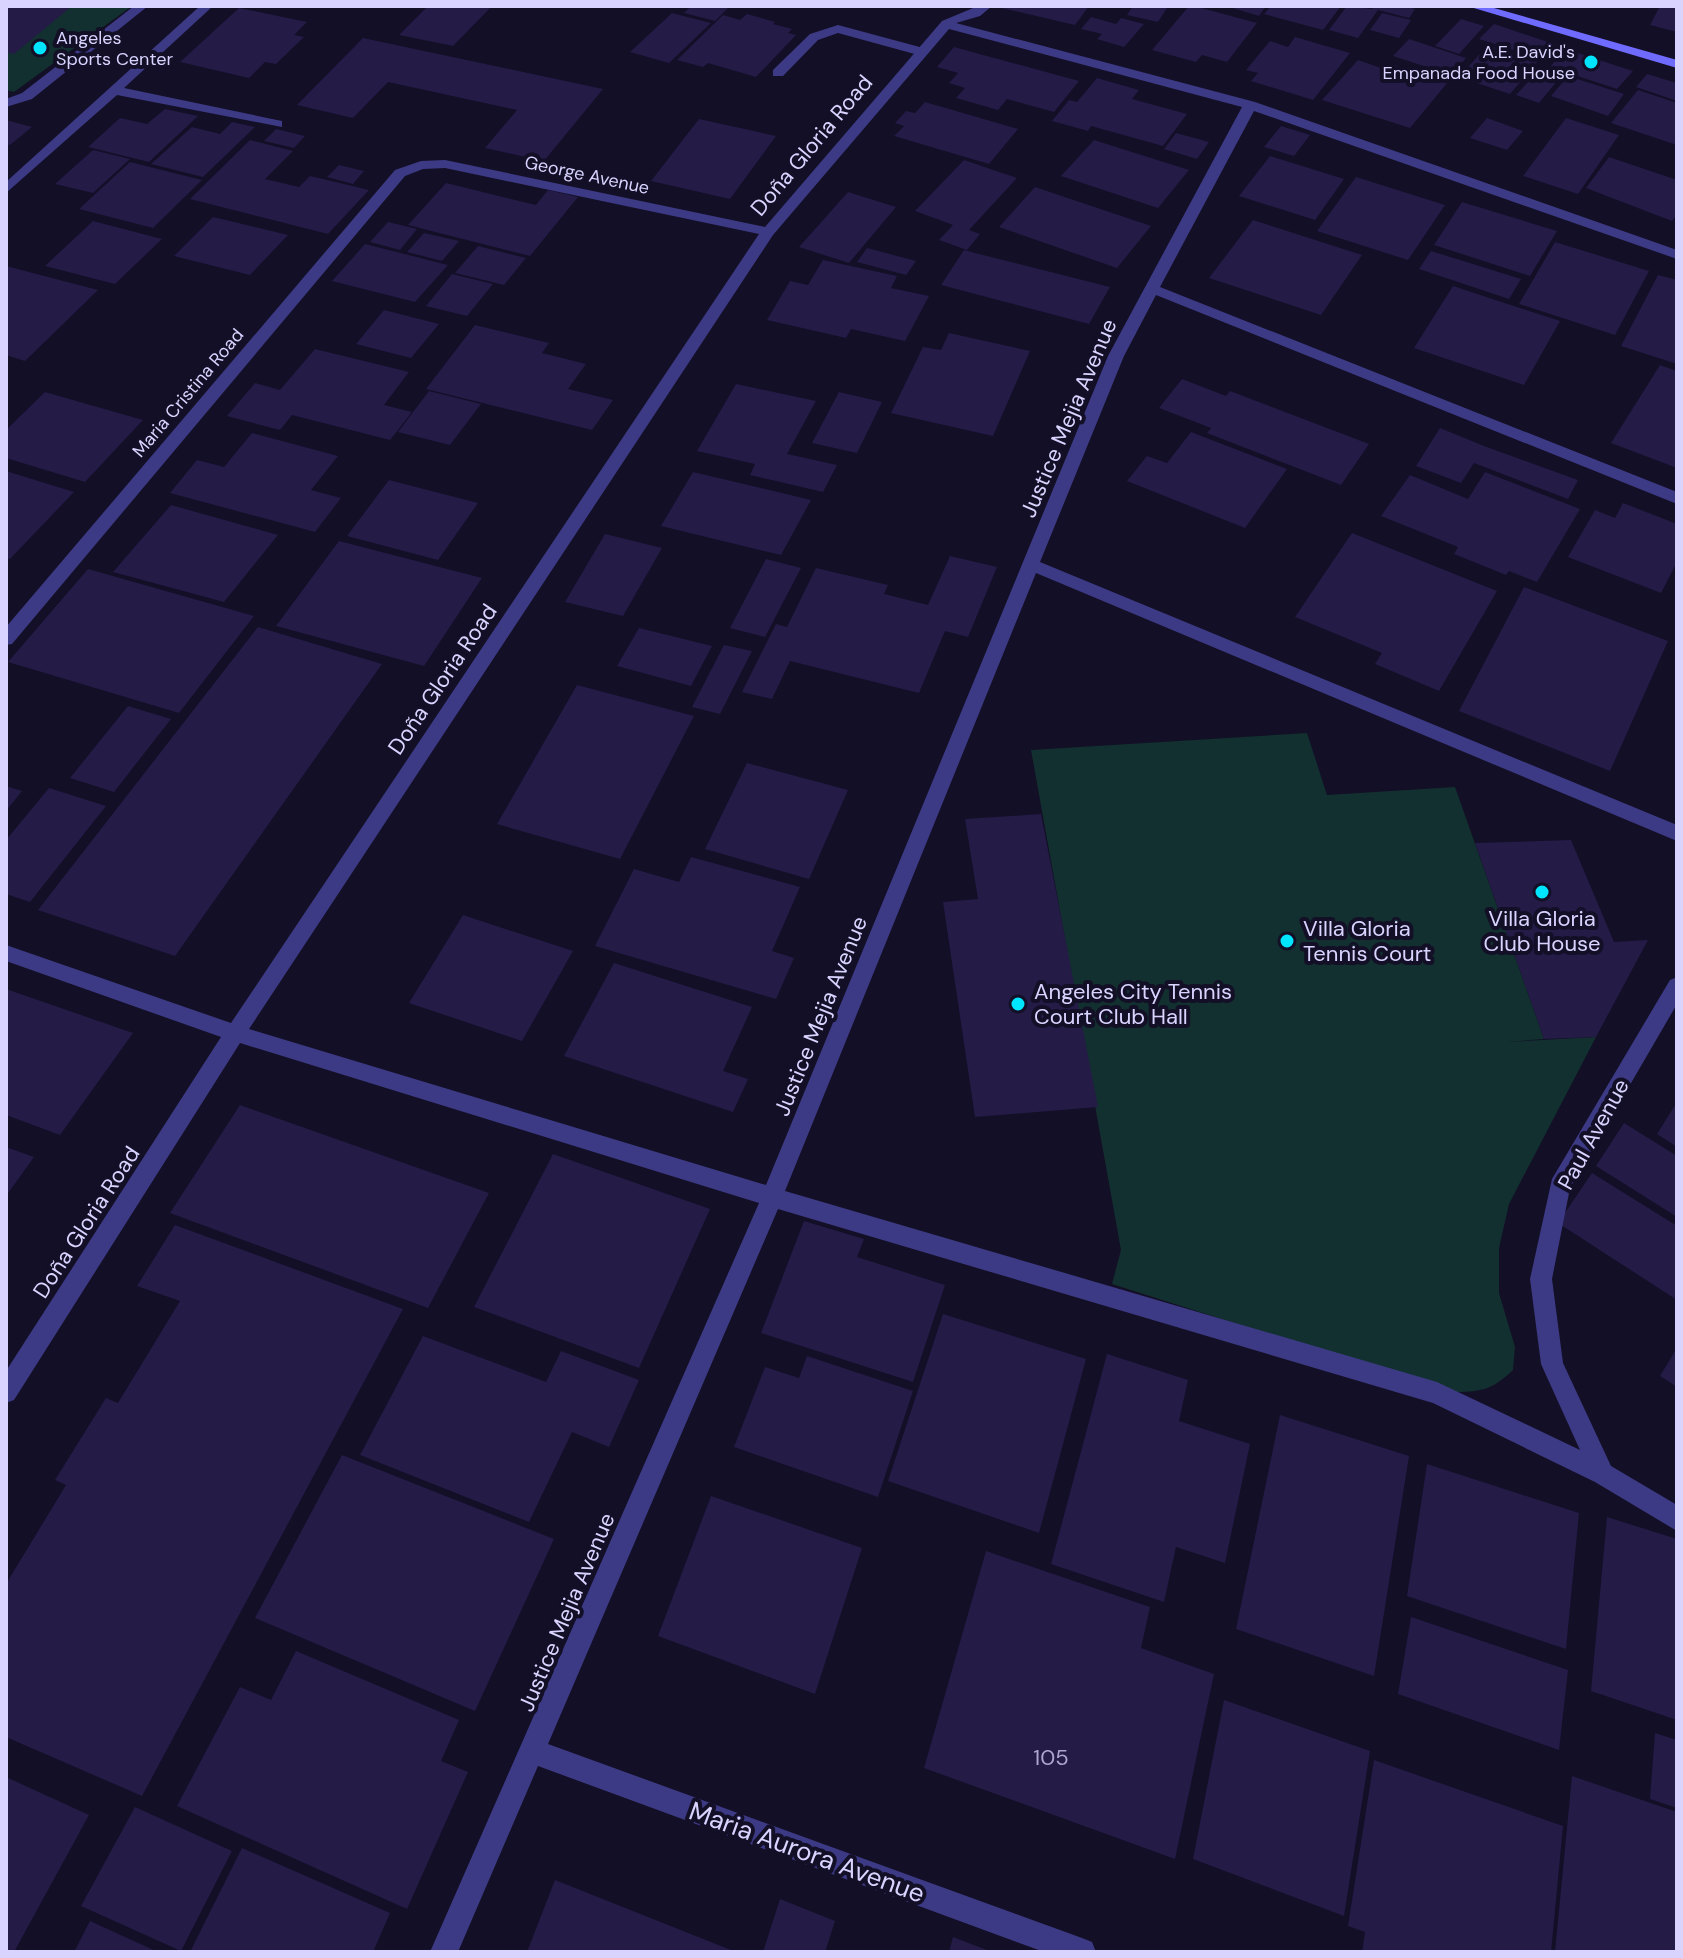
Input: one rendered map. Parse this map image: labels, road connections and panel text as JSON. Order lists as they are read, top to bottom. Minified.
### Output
{"streets":{"street":["Doña Gloria Road","George Avenue","Maria Cristina Road","Justice Mejia Avenue","Paul Avenue","Maria Aurora Avenue"]},"crossings":[["Doña Gloria Road","George Avenue"],["George Avenue","Maria Cristina Road"],["Justice Mejia Avenue","Maria Aurora Avenue"]],"places":["Angeles Sports Center","A.E. David's Empanada Food House","Villa Gloria Club House","Villa Gloria Tennis Court","Angeles City Tennis Court Club Hall"],"house_numbers":["105"]}
